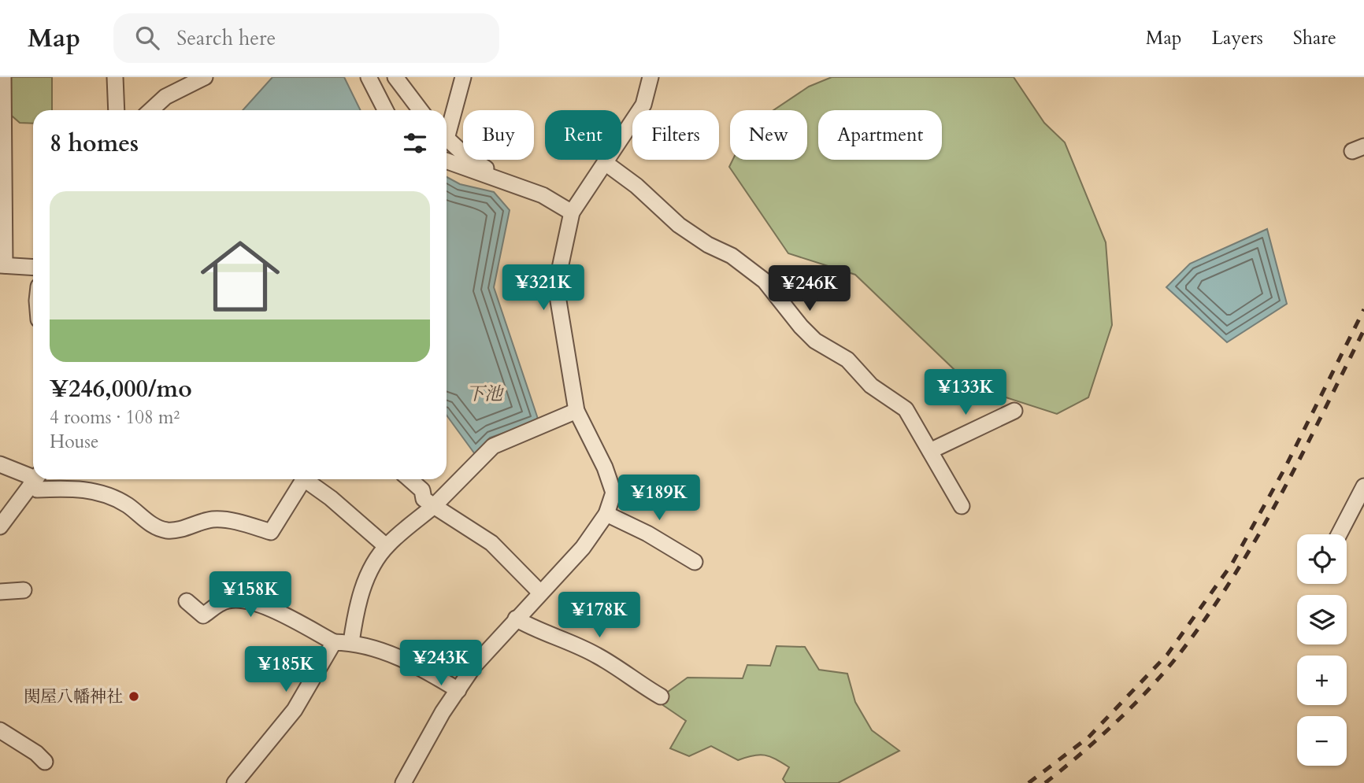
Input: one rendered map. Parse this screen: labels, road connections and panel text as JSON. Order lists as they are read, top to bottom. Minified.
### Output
{"water":["下池"],"places":["関屋八幡神社"],"page":{"header":"Map","search":"Search here","nav":["Map","Layers","Share"],"chip":["Buy","Rent","Filters","New","Apartment"],"heading":"8 homes","list":[{"name":"¥246,000/mo","note":"4 rooms · 108 m² · House"}],"price":["¥321K","¥246K","¥133K","¥189K","¥158K","¥178K","¥243K","¥185K"],"map_buttons":["+","−"]}}
